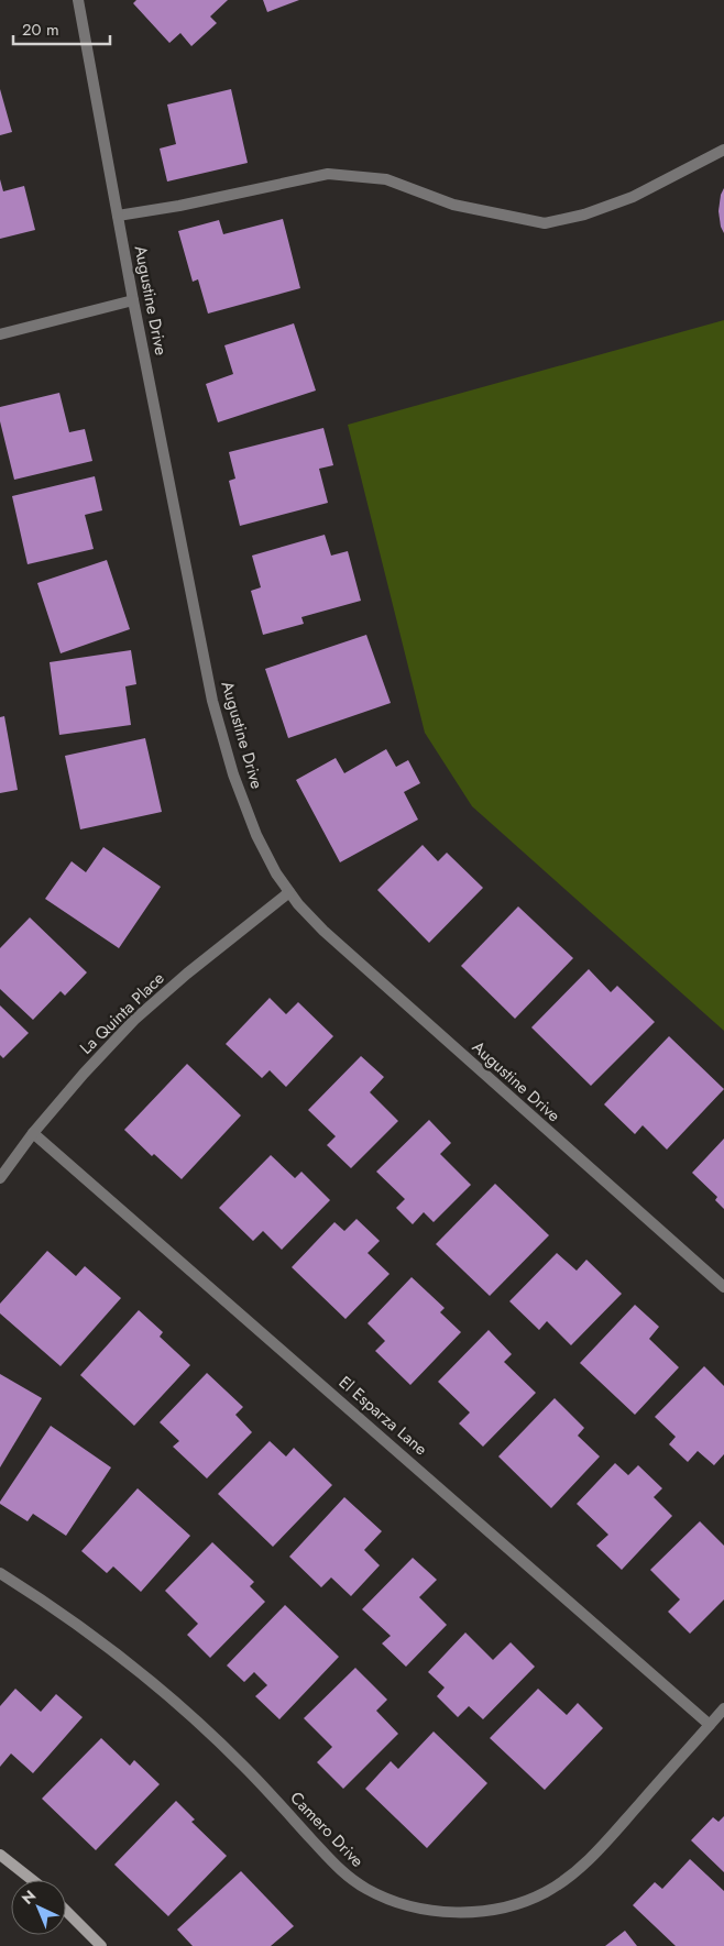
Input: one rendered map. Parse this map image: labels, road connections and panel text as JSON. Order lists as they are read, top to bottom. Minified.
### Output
{"streets":{"street":["Augustine Drive","La Quinta Place","El Esparza Lane","Camero Drive"]},"crossings":[["Augustine Drive","La Quinta Place"],["La Quinta Place","El Esparza Lane"],["El Esparza Lane","Camero Drive"]],"scale_bar":"20 m","north":"top left"}
